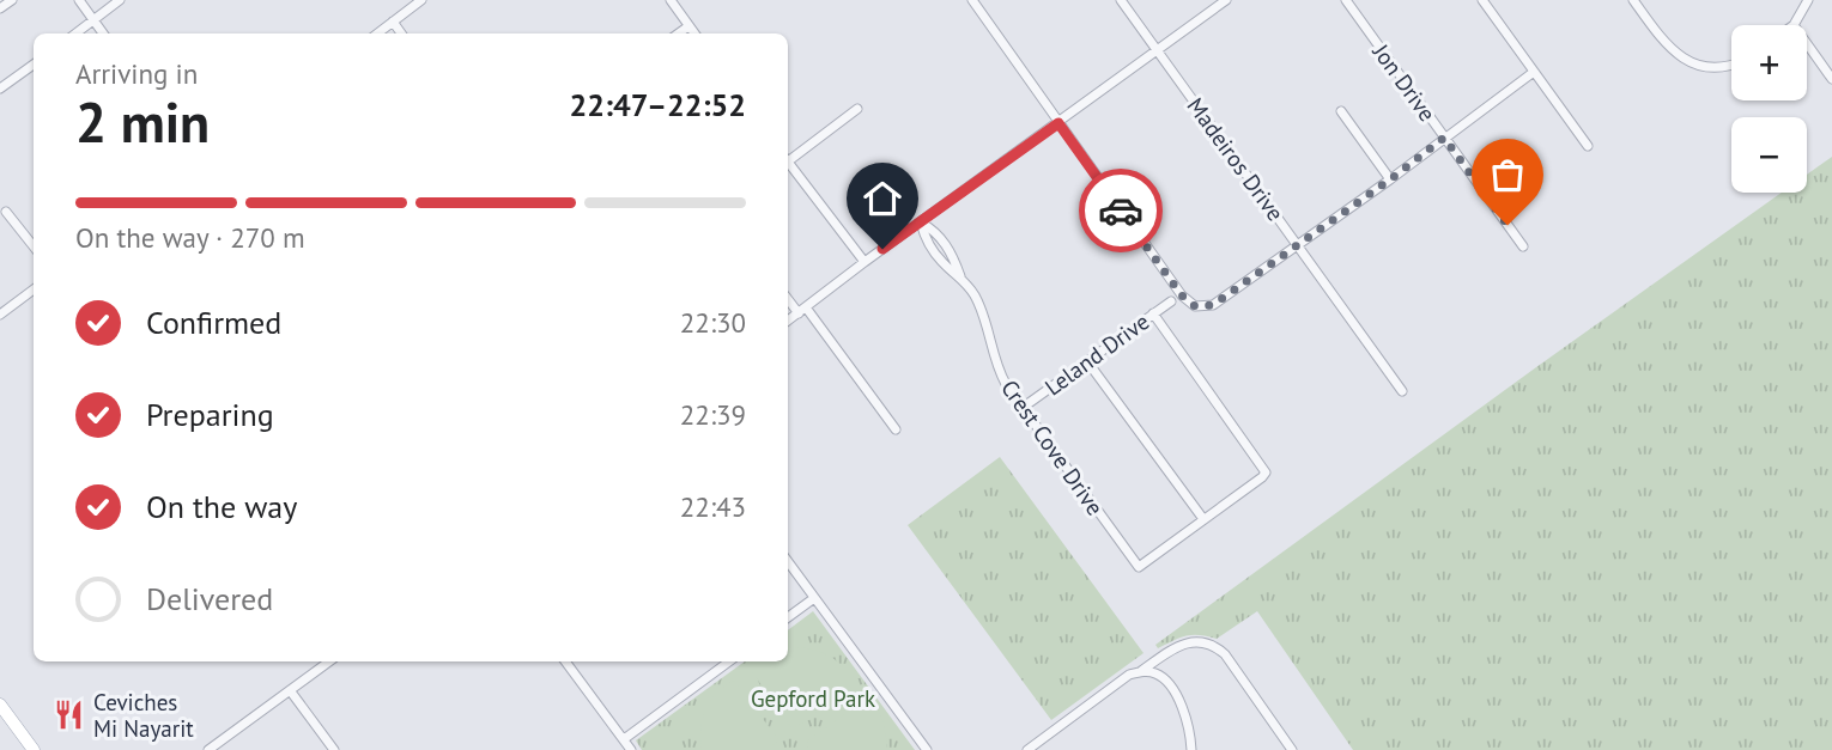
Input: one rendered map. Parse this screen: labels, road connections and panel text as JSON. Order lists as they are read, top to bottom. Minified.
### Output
{"streets":{"street":["Jon Drive","Madeiros Drive","Leland Drive","Crest Cove Drive"]},"crossings":[["Leland Drive","Crest Cove Drive"]],"parks":["Gepford Park"],"places":{"restaurant":["Ceviches Mi Nayarit"]},"page":{"map_buttons":["+","−"],"heading":["2 min","Arriving in","22:47–22:52"],"bar":"On the way · 270 m","list":[["Confirmed","22:30"],["Preparing","22:39"],["On the way","22:43"],"Delivered"]}}
